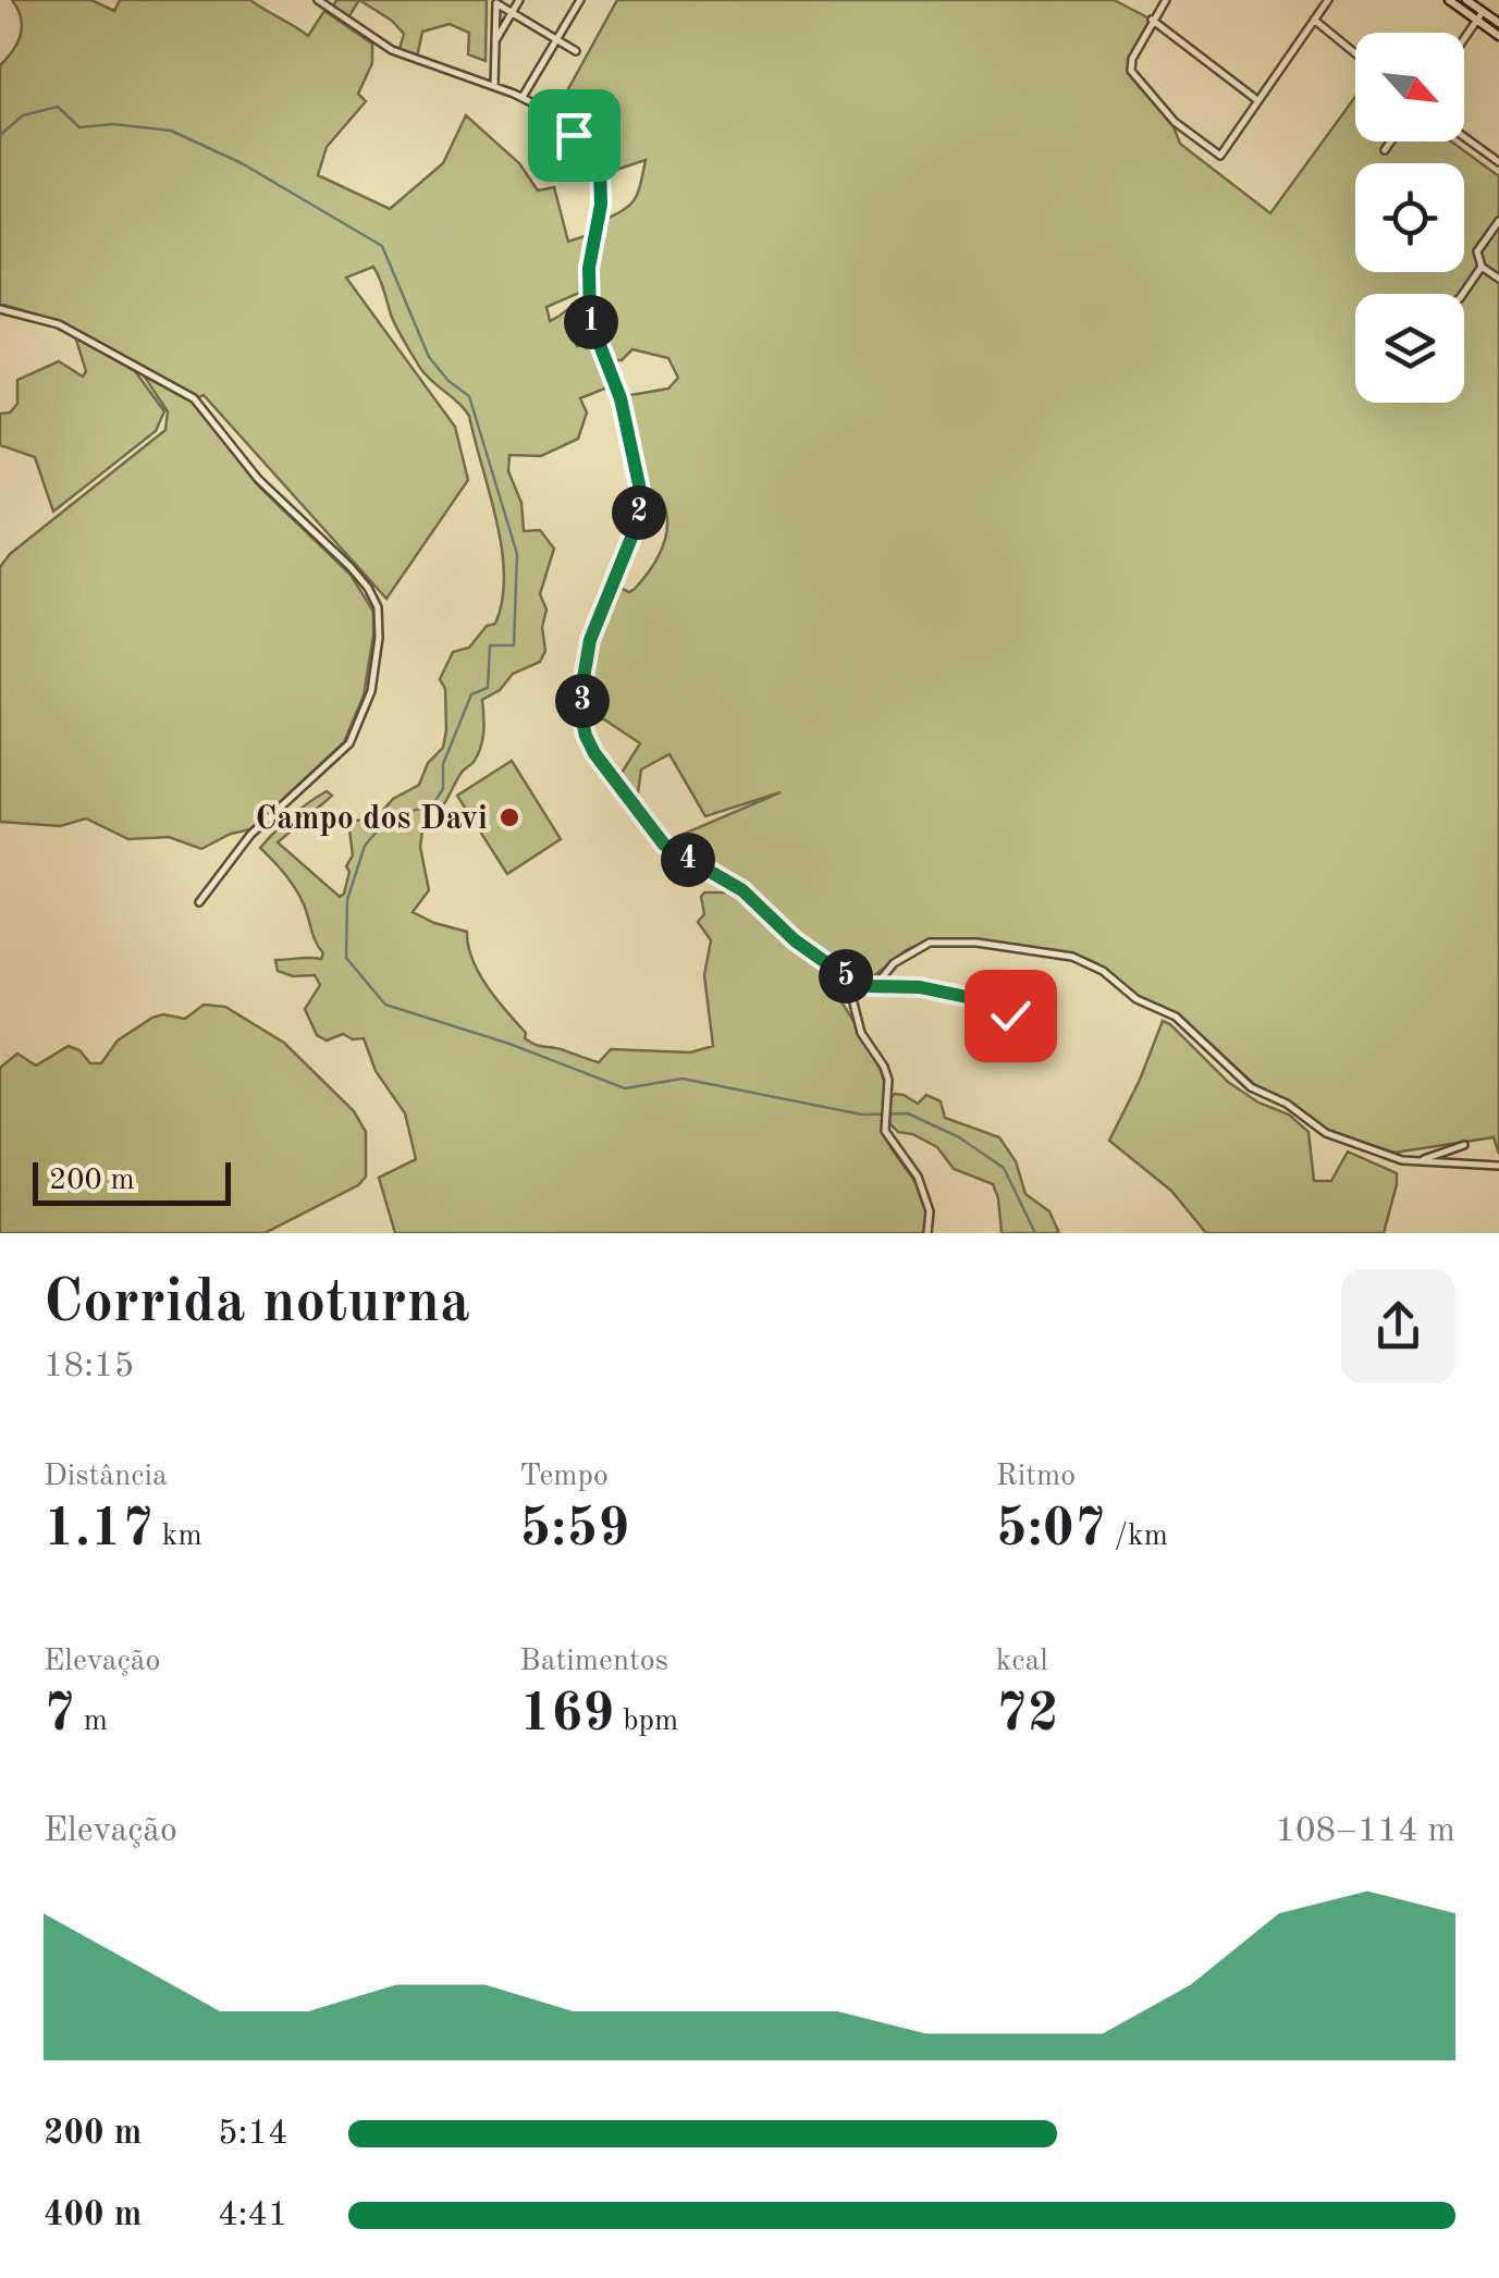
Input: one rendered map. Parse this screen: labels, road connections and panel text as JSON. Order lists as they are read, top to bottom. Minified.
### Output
{"places":["Campo dos Davi"],"scale_bar":"200 m","north":"bottom right","page":{"pins":["1","2","3","4","5"],"scale":"200 m","heading":["Corrida noturna","18:15"],"stats":[["Distância","1.17 km"],["Tempo","5:59"],["Ritmo","5:07 /km"],["Elevação","7 m"],["Batimentos","169 bpm"],["kcal","72"]],"chart":["Elevação","108–114 m"],"list":[{"name":"200 m","note":"5:14"},{"name":"400 m","note":"4:41"}]}}
